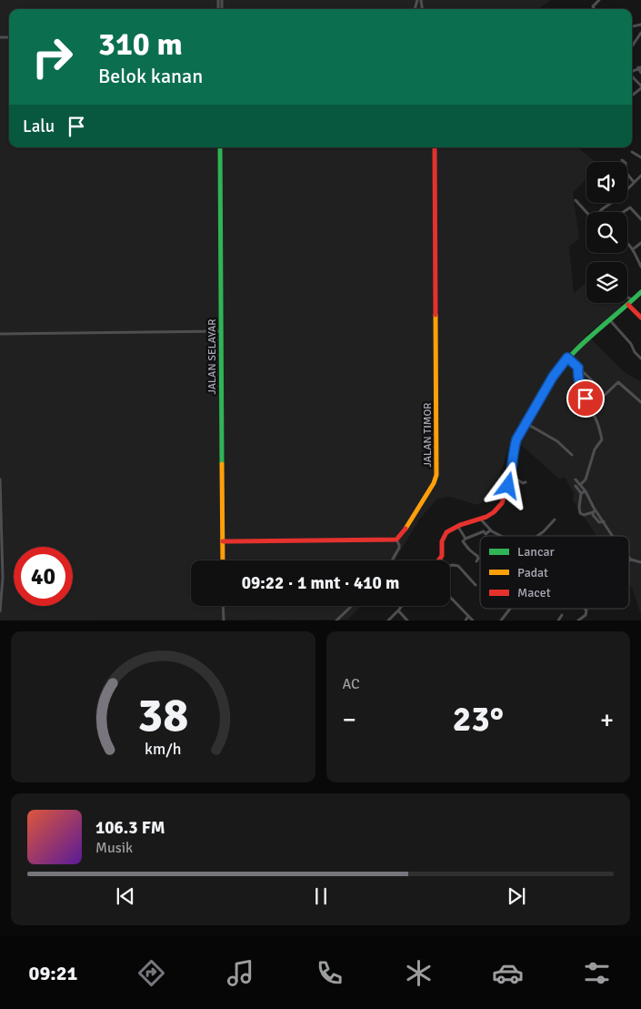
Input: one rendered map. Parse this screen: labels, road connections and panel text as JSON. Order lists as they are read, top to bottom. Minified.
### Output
{"streets":{"street":["JALAN SELAYAR","JALAN TIMOR"]},"legend":["Lancar","Padat","Macet"],"page":{"turn":["310 m","Belok kanan"],"then":"Lalu","limit":"40","trip":"09:22 · 1 mnt · 410 m","tile":"AC","heat":["−","23°","+"],"song":["106.3 FM","Musik"],"tabs":"09:21","gauge":["38","km/h"]}}
